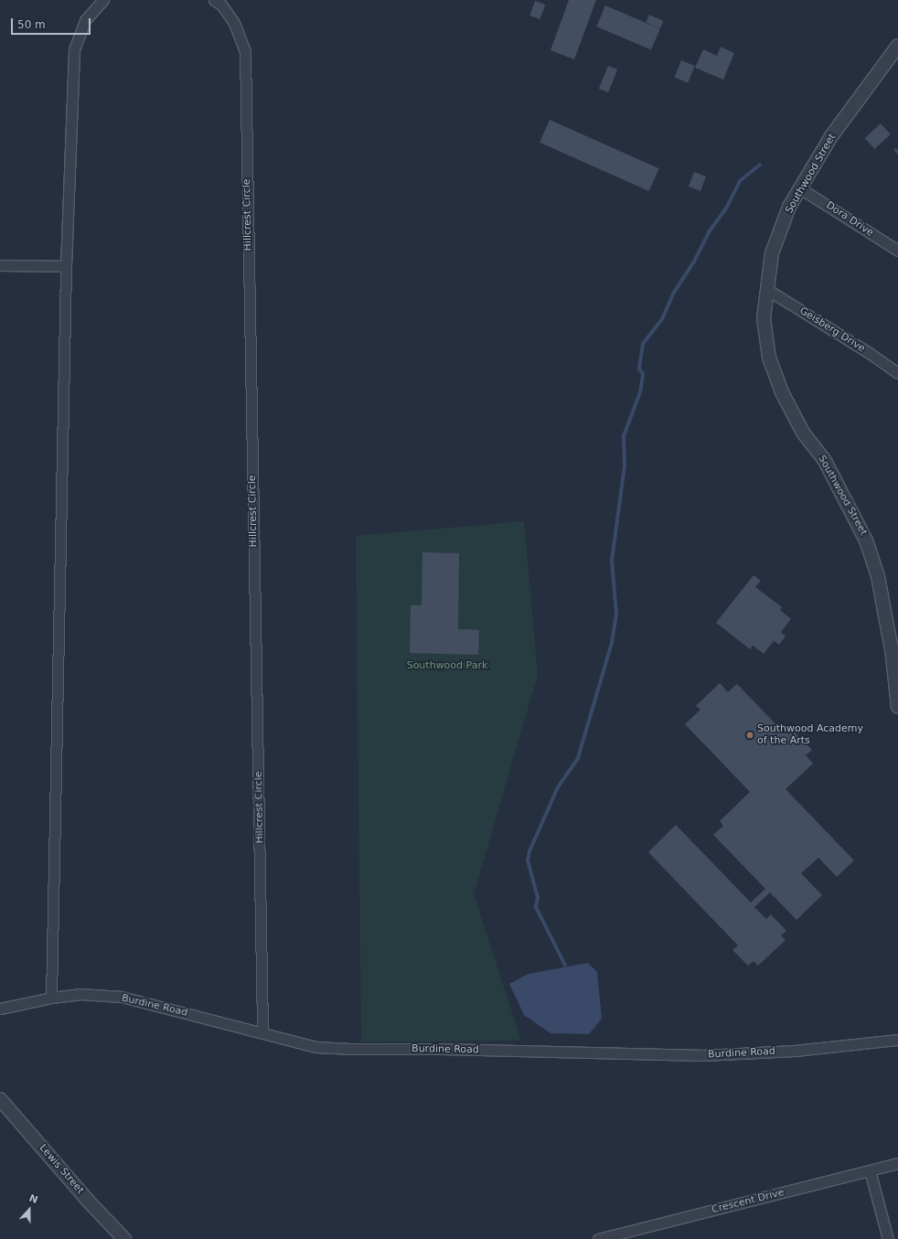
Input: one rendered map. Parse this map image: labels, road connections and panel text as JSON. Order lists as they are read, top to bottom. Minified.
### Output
{"streets":{"street":["Southwood Street","Hillcrest Circle","Dora Drive","Geisberg Drive","Burdine Road","Lewis Street","Crescent Drive"]},"crossings":[["Southwood Street","Dora Drive"],["Southwood Street","Geisberg Drive"],["Hillcrest Circle","Burdine Road"]],"parks":["Southwood Park"],"places":["Southwood Academy of the Arts"],"scale_bar":"50 m","north":"top"}
